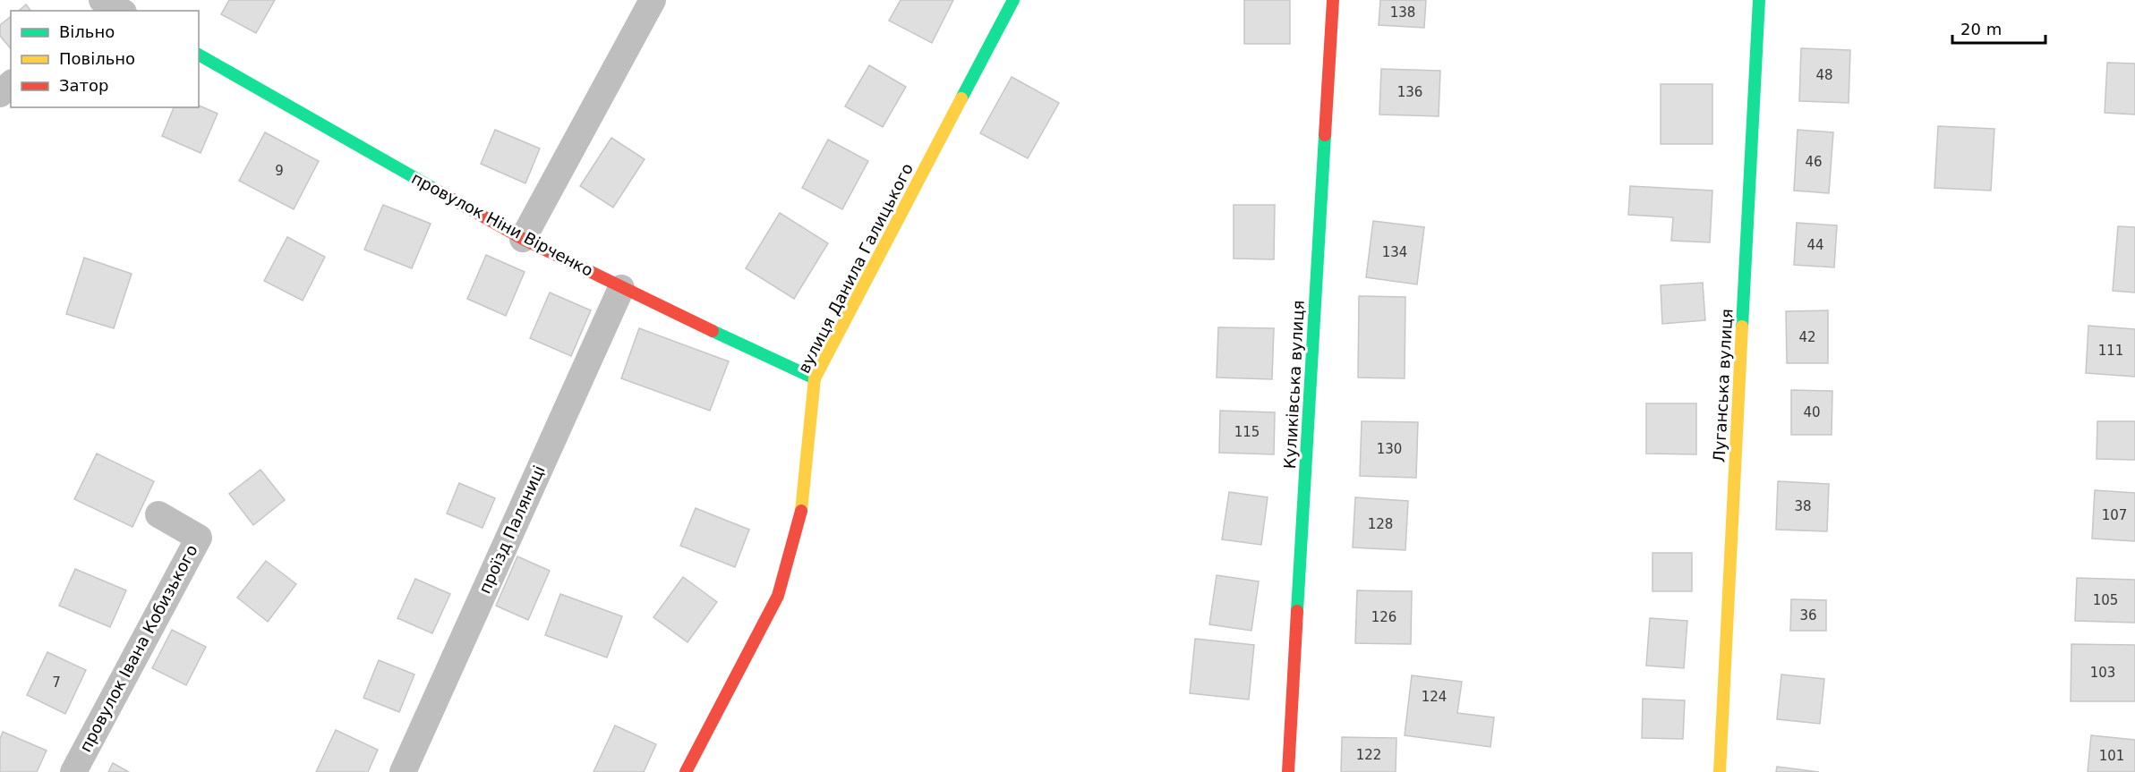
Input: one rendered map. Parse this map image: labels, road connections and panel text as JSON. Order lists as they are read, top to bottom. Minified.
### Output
{"streets":{"street":["провулок Ніни Вірченко","вулиця Данила Галицького","Куликівська вулиця","Луганська вулиця","проїзд Паляниці","провулок Івана Кобизького"]},"crossings":[["провулок Ніни Вірченко","вулиця Данила Галицького"],["провулок Ніни Вірченко","проїзд Паляниці"]],"house_numbers":["138","48","136","46","9","44","134","42","111","40","115","130","38","107","128","105","36","126","103","7","124","122","101"],"legend":["Вільно","Повільно","Затор"],"scale_bar":"20 m"}
